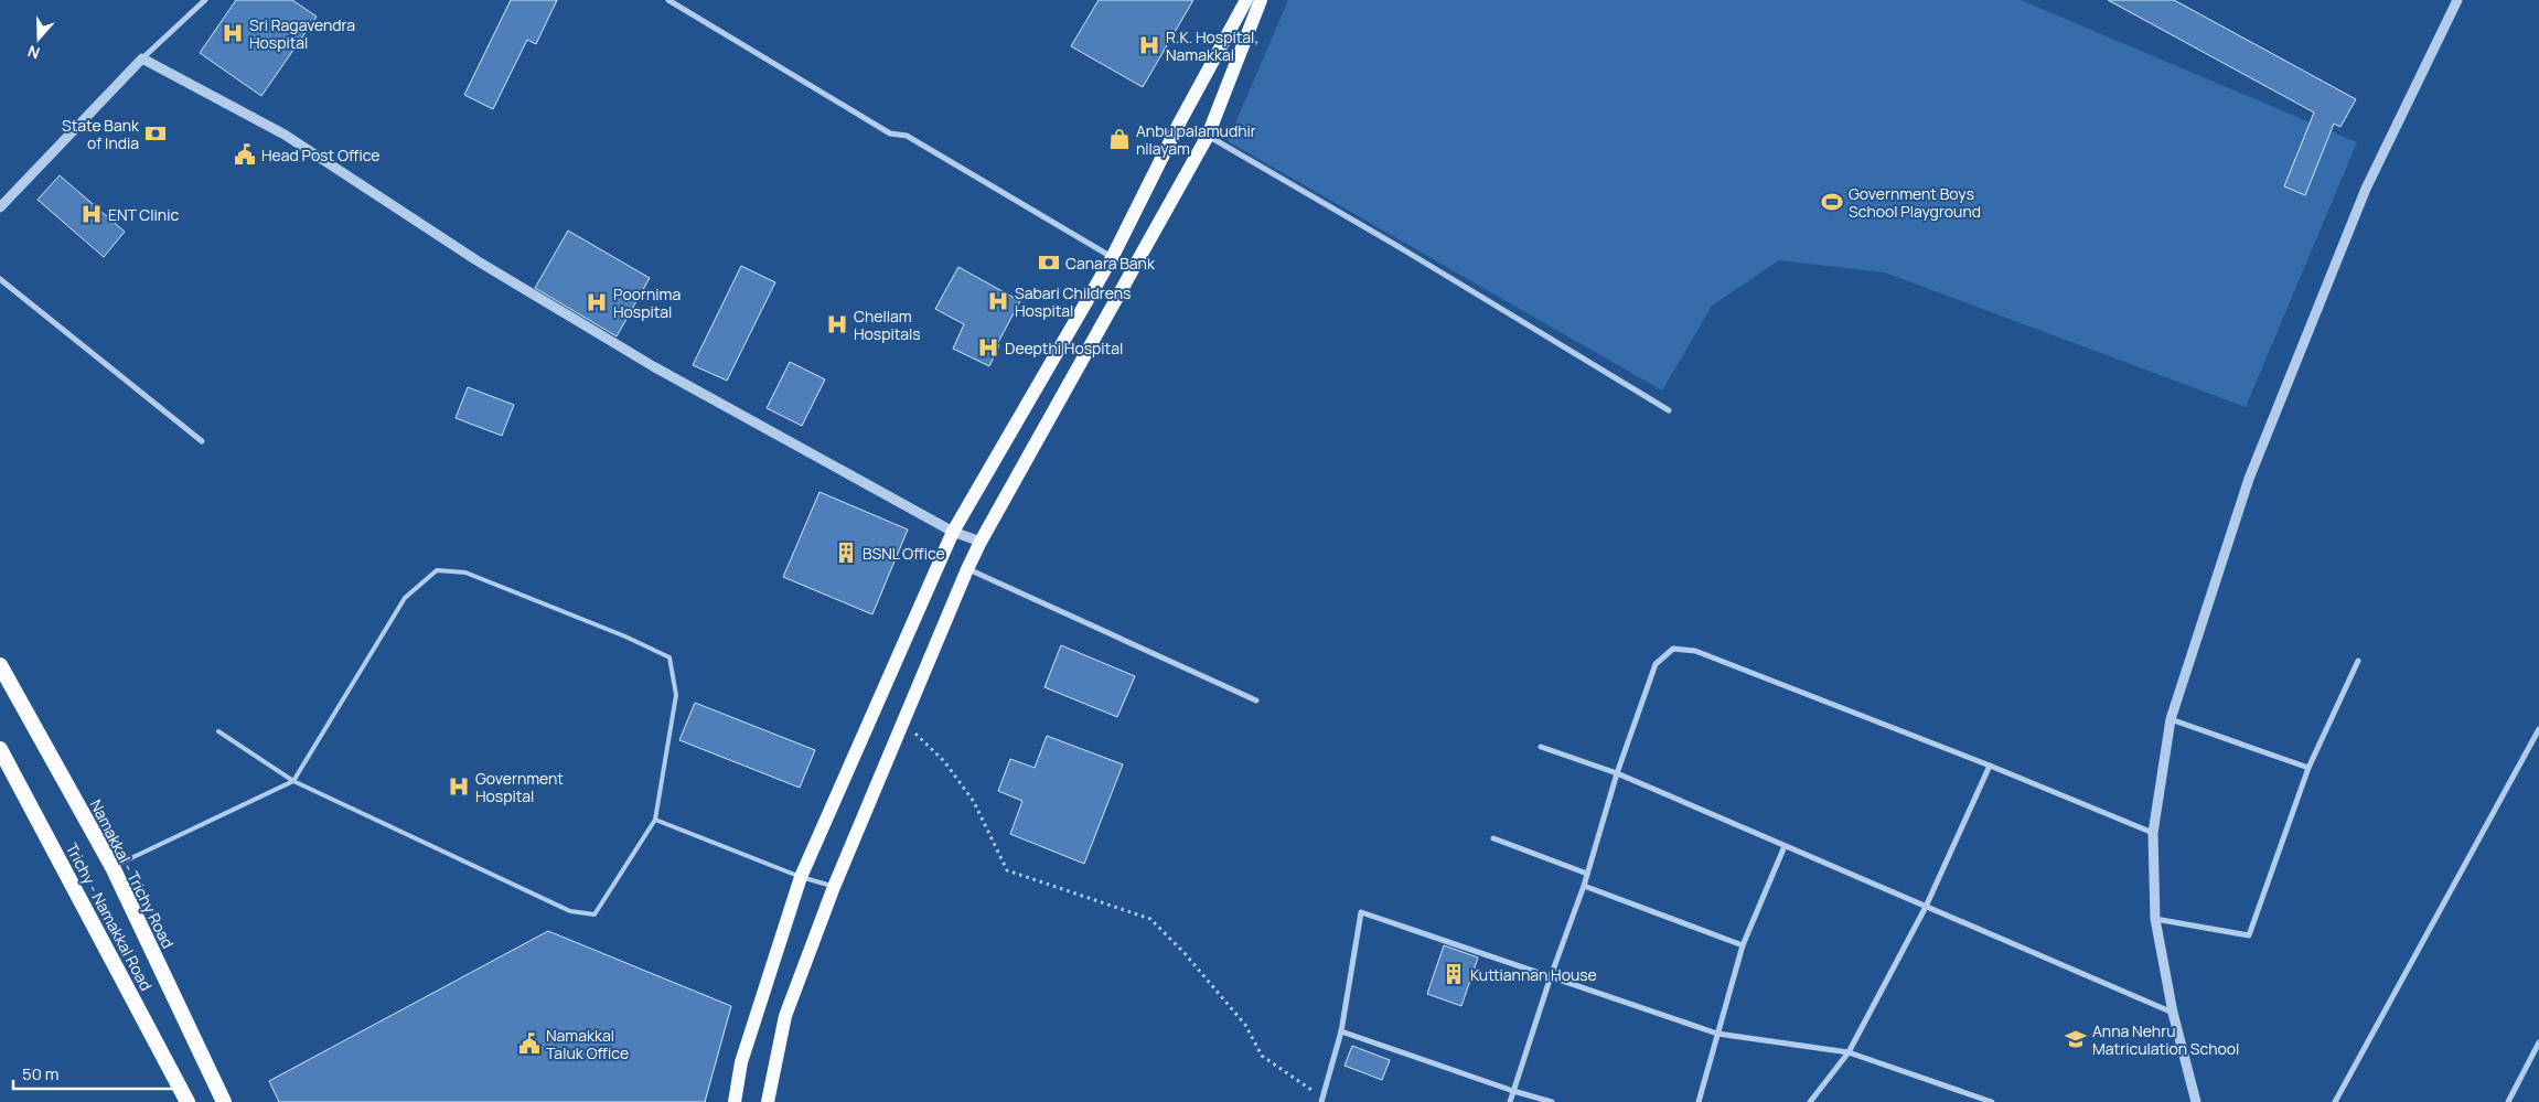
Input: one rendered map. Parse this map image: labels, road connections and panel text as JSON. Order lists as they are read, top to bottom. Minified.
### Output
{"streets":{"highway":["Namakkal - Trichy Road","Trichy - Namakkal Road"]},"places":{"hospital":["Sri Ragavendra Hospital","R.K. Hospital, Namakkal","ENT Clinic","Sabari Childrens Hospital","Poornima Hospital","Chellam Hospitals","Deepthi Hospital","Government Hospital"],"bank":["State Bank of India","Canara Bank"],"shop":["Anbu palamudhir nilayam"],"public building":["Head Post Office","Namakkal Taluk Office"],"sports":["Government Boys School Playground"],"building":["BSNL Office","Kuttiannan House"],"school or university":["Anna Nehru Matriculation School"]},"scale_bar":"50 m","north":"bottom"}
